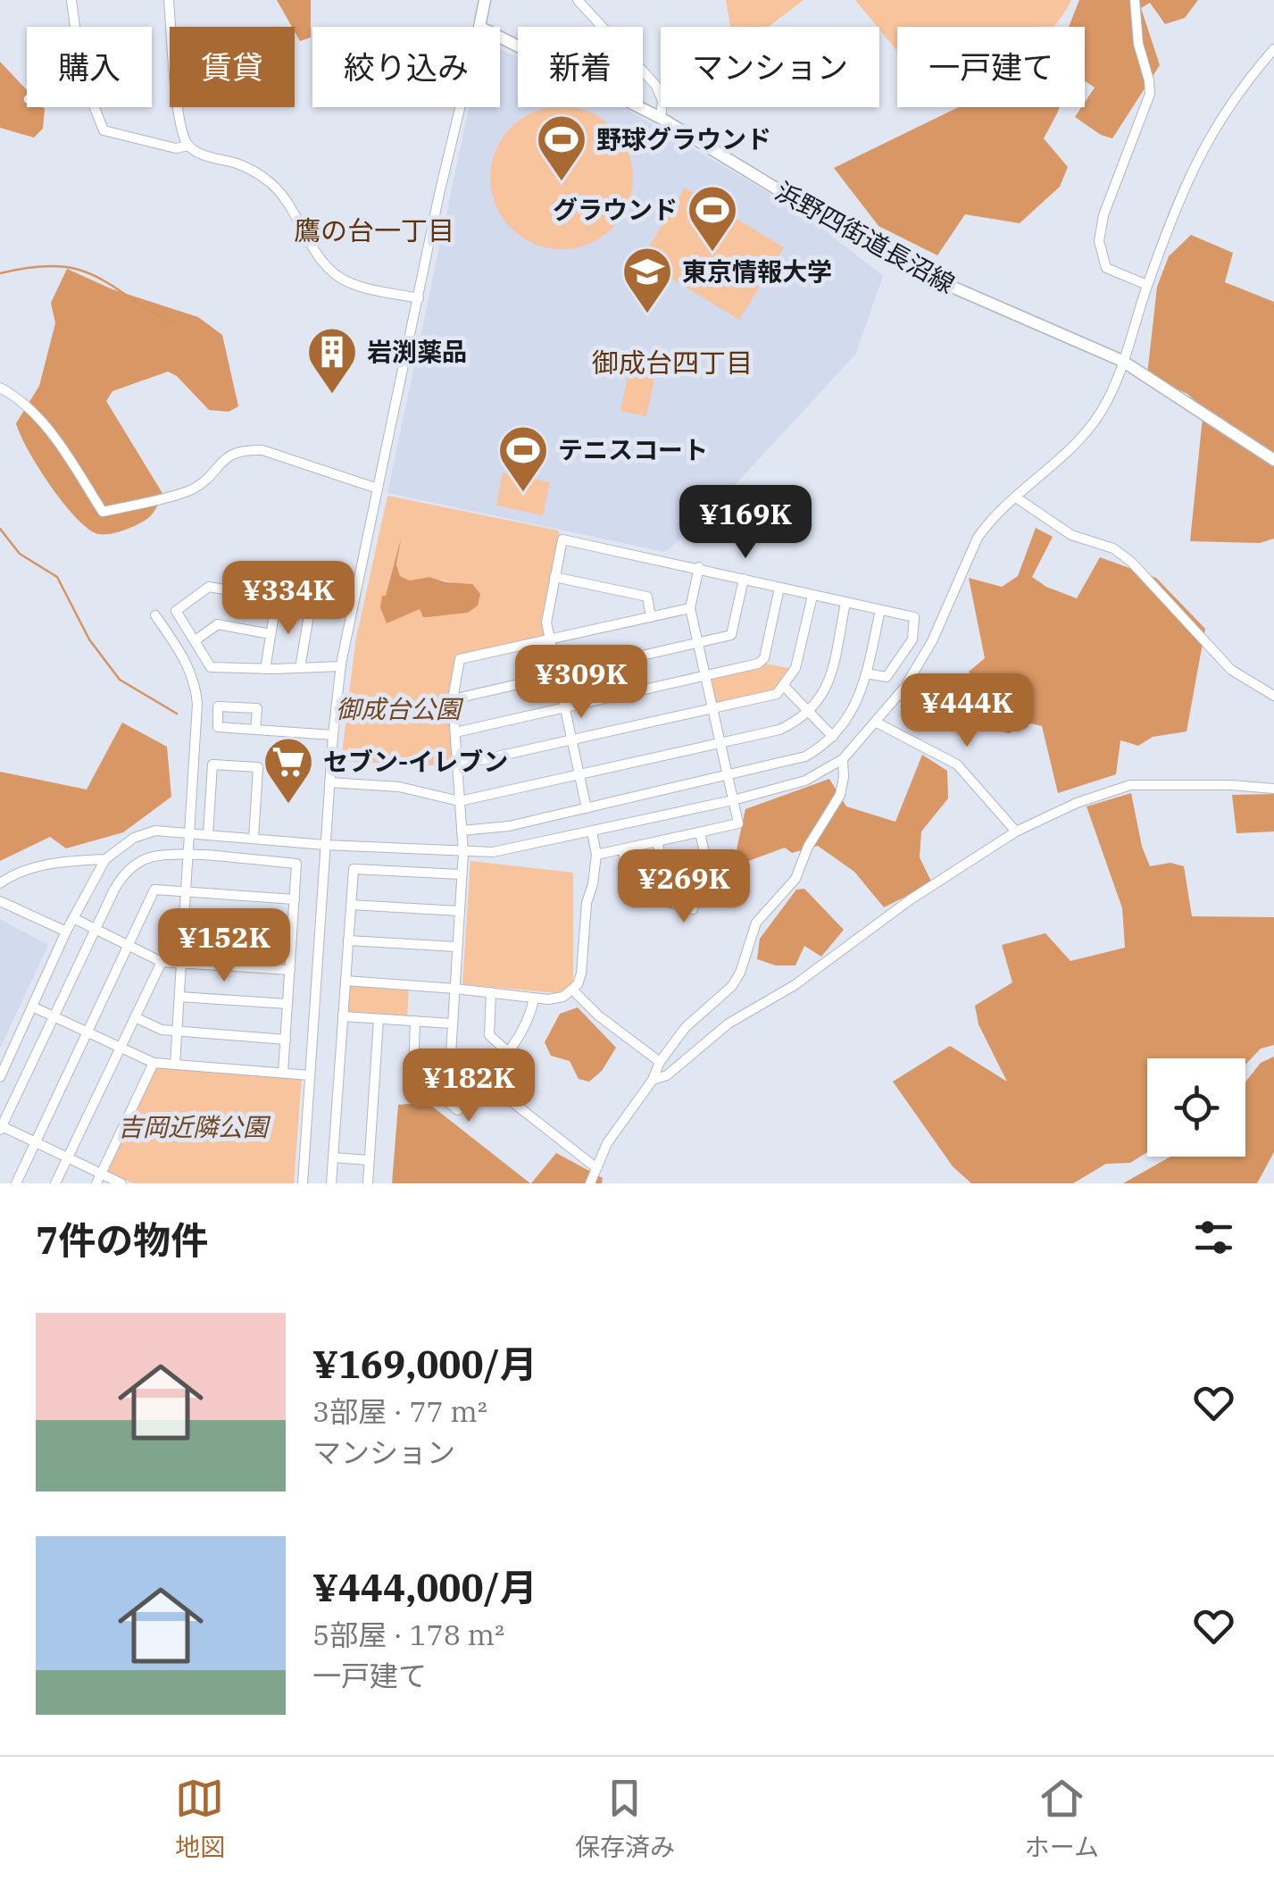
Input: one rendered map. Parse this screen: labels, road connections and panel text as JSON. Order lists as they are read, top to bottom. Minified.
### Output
{"streets":{"main road":["浜野四街道長沼線"]},"districts":["鷹の台一丁目","御成台四丁目"],"parks":["御成台公園","吉岡近隣公園"],"places":{"sports":["野球グラウンド","グラウンド","テニスコート"],"school or university":["東京情報大学"],"building":["岩渕薬品"],"supermarket":["セブン-イレブン"]},"page":{"chip":["購入","賃貸","絞り込み","新着","マンション","一戸建て"],"price":["¥169K","¥334K","¥309K","¥444K","¥269K","¥152K","¥182K"],"heading":"7件の物件","list":[{"name":"¥169,000/月","note":"3部屋 · 77 m² · マンション"},{"name":"¥444,000/月","note":"5部屋 · 178 m² · 一戸建て"}],"tabs":["地図","保存済み","ホーム"]}}
